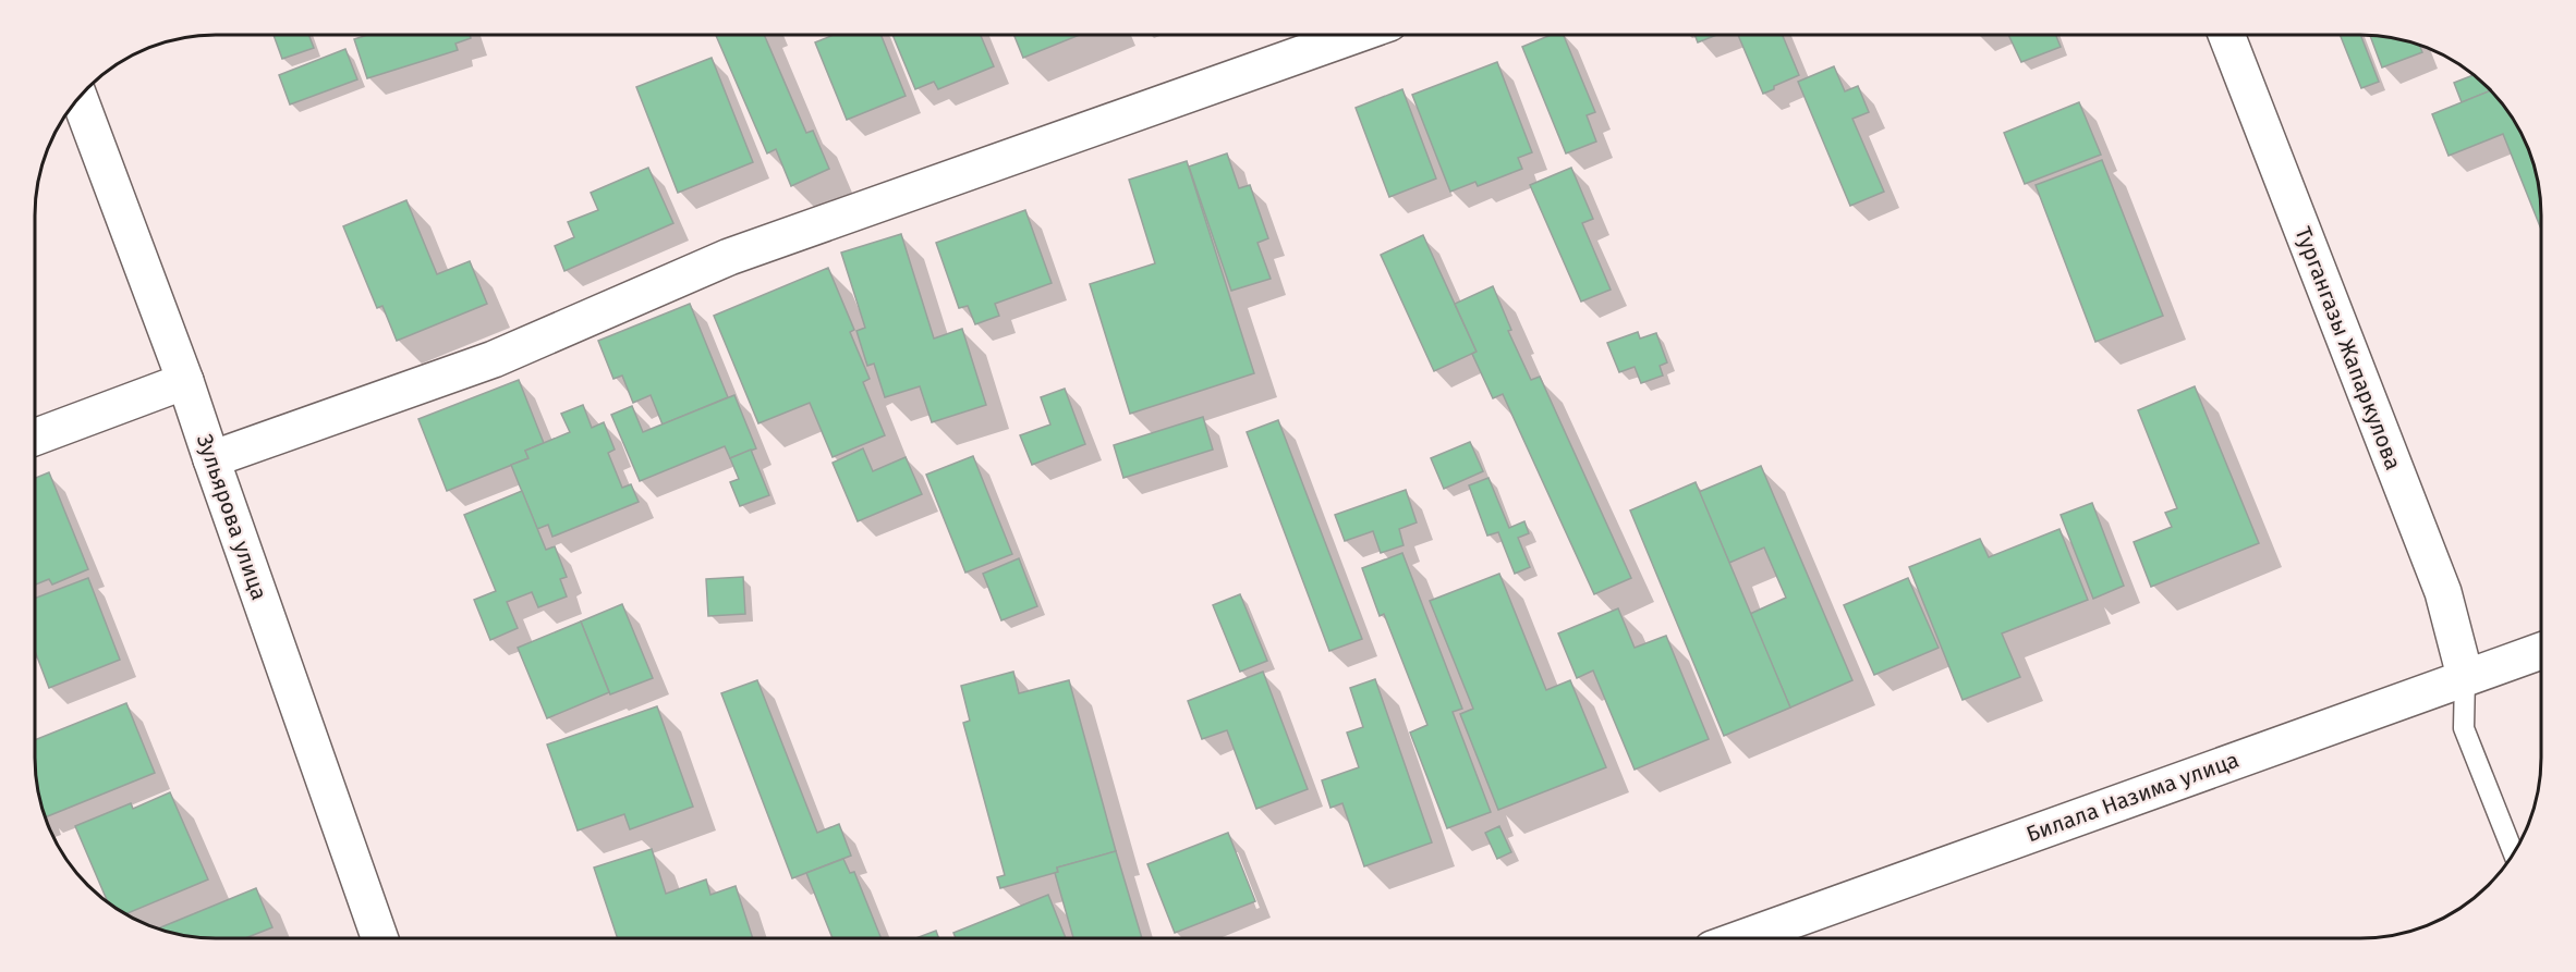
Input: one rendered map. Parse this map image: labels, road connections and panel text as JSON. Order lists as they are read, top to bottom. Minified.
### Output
{"streets":{"street":["Тургангазы Жапаркулова","Зульярова улица","Билала Назима улица"]},"crossings":[["Тургангазы Жапаркулова","Билала Назима улица"]]}
